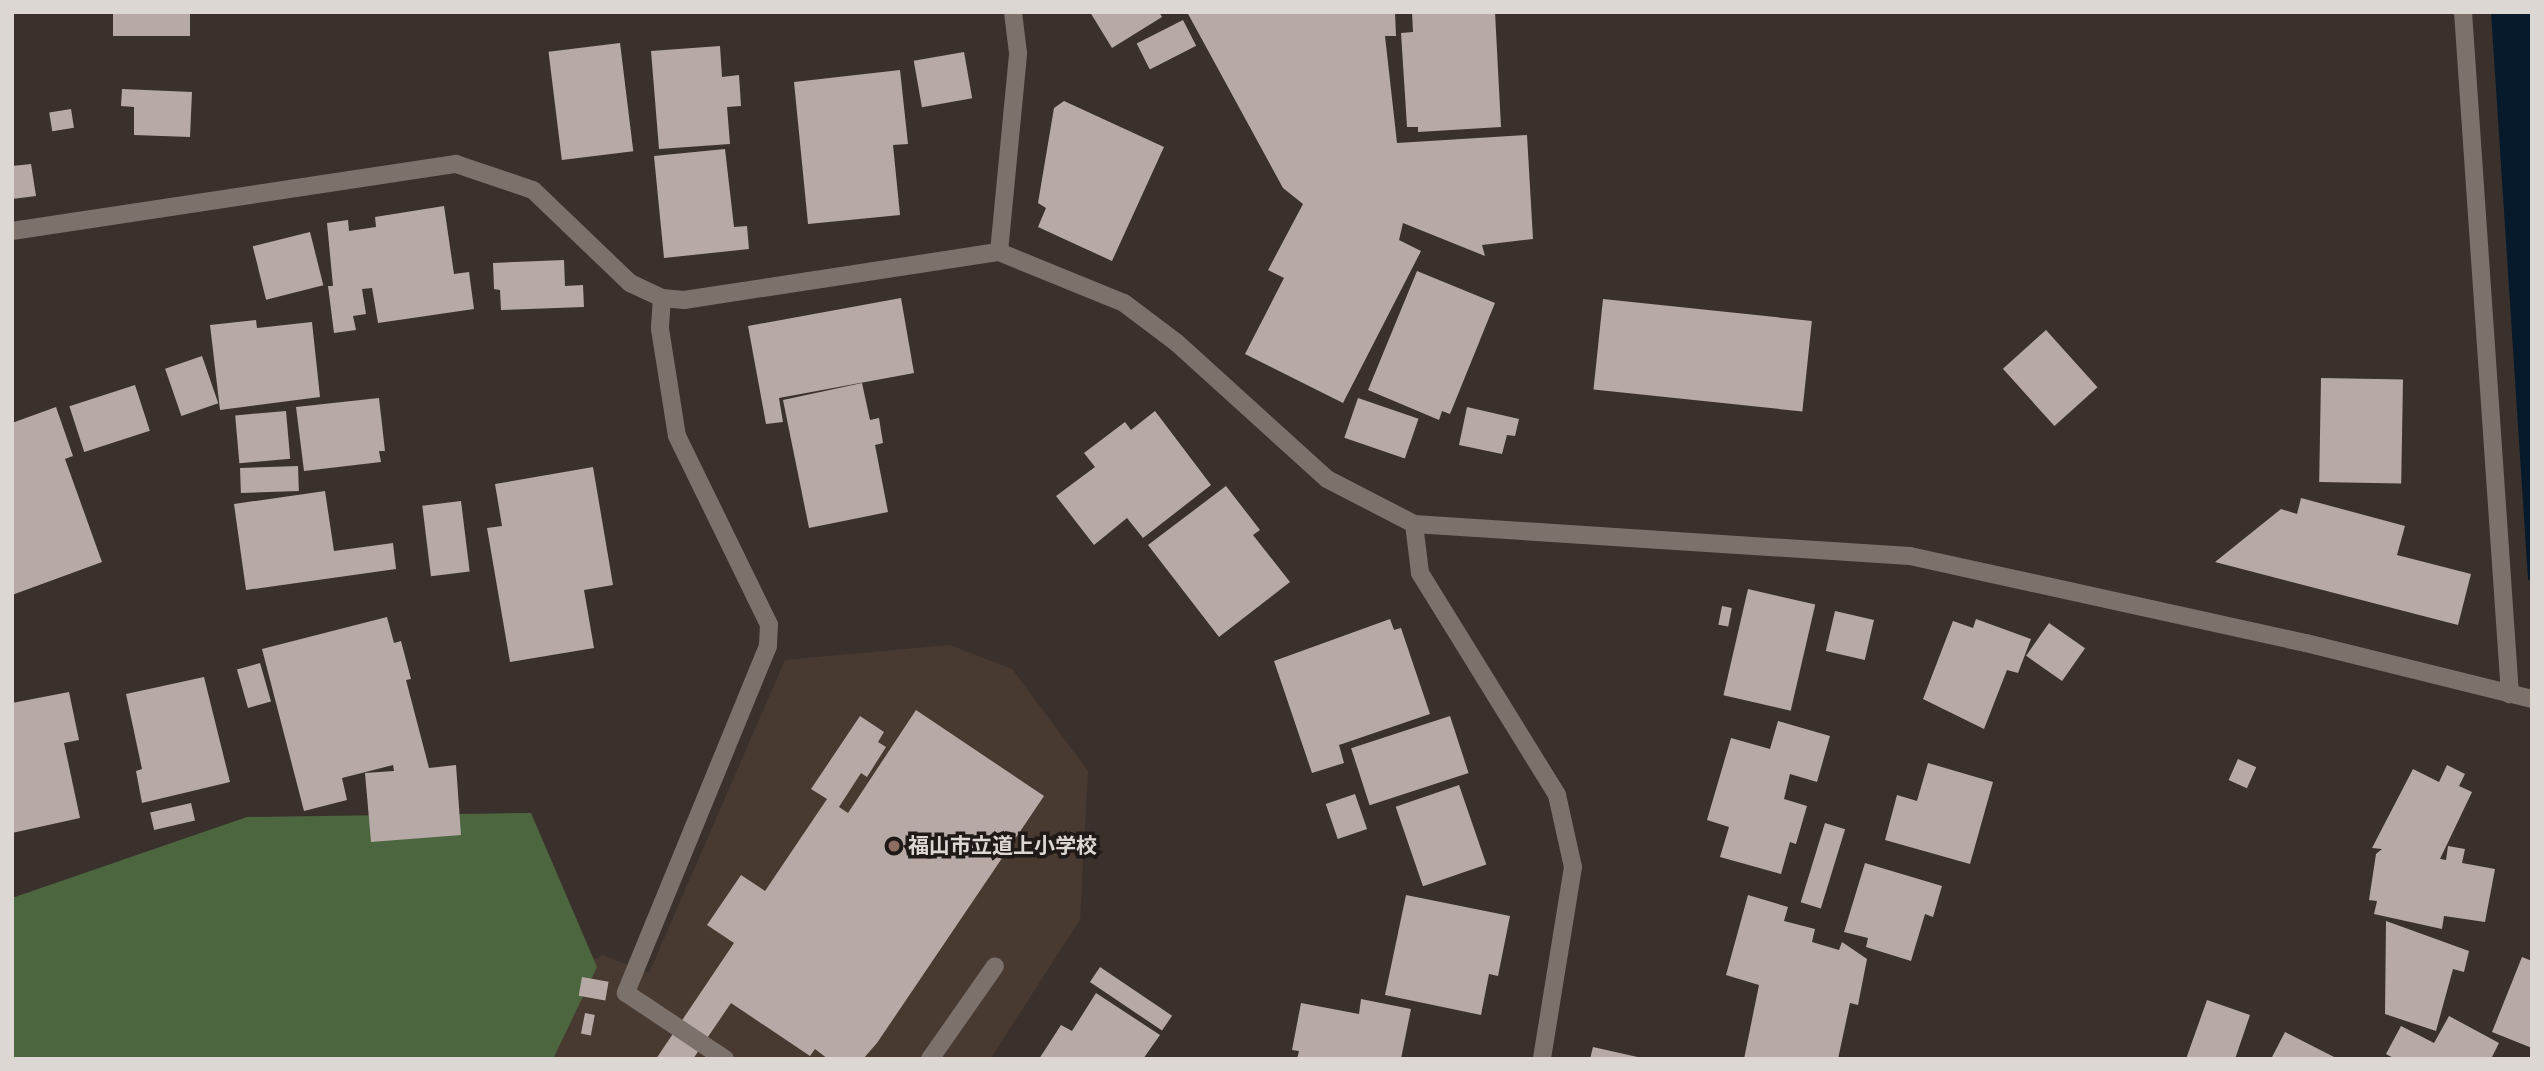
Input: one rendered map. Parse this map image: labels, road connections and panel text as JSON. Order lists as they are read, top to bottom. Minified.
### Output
{"places":["福山市立道上小学校"]}
